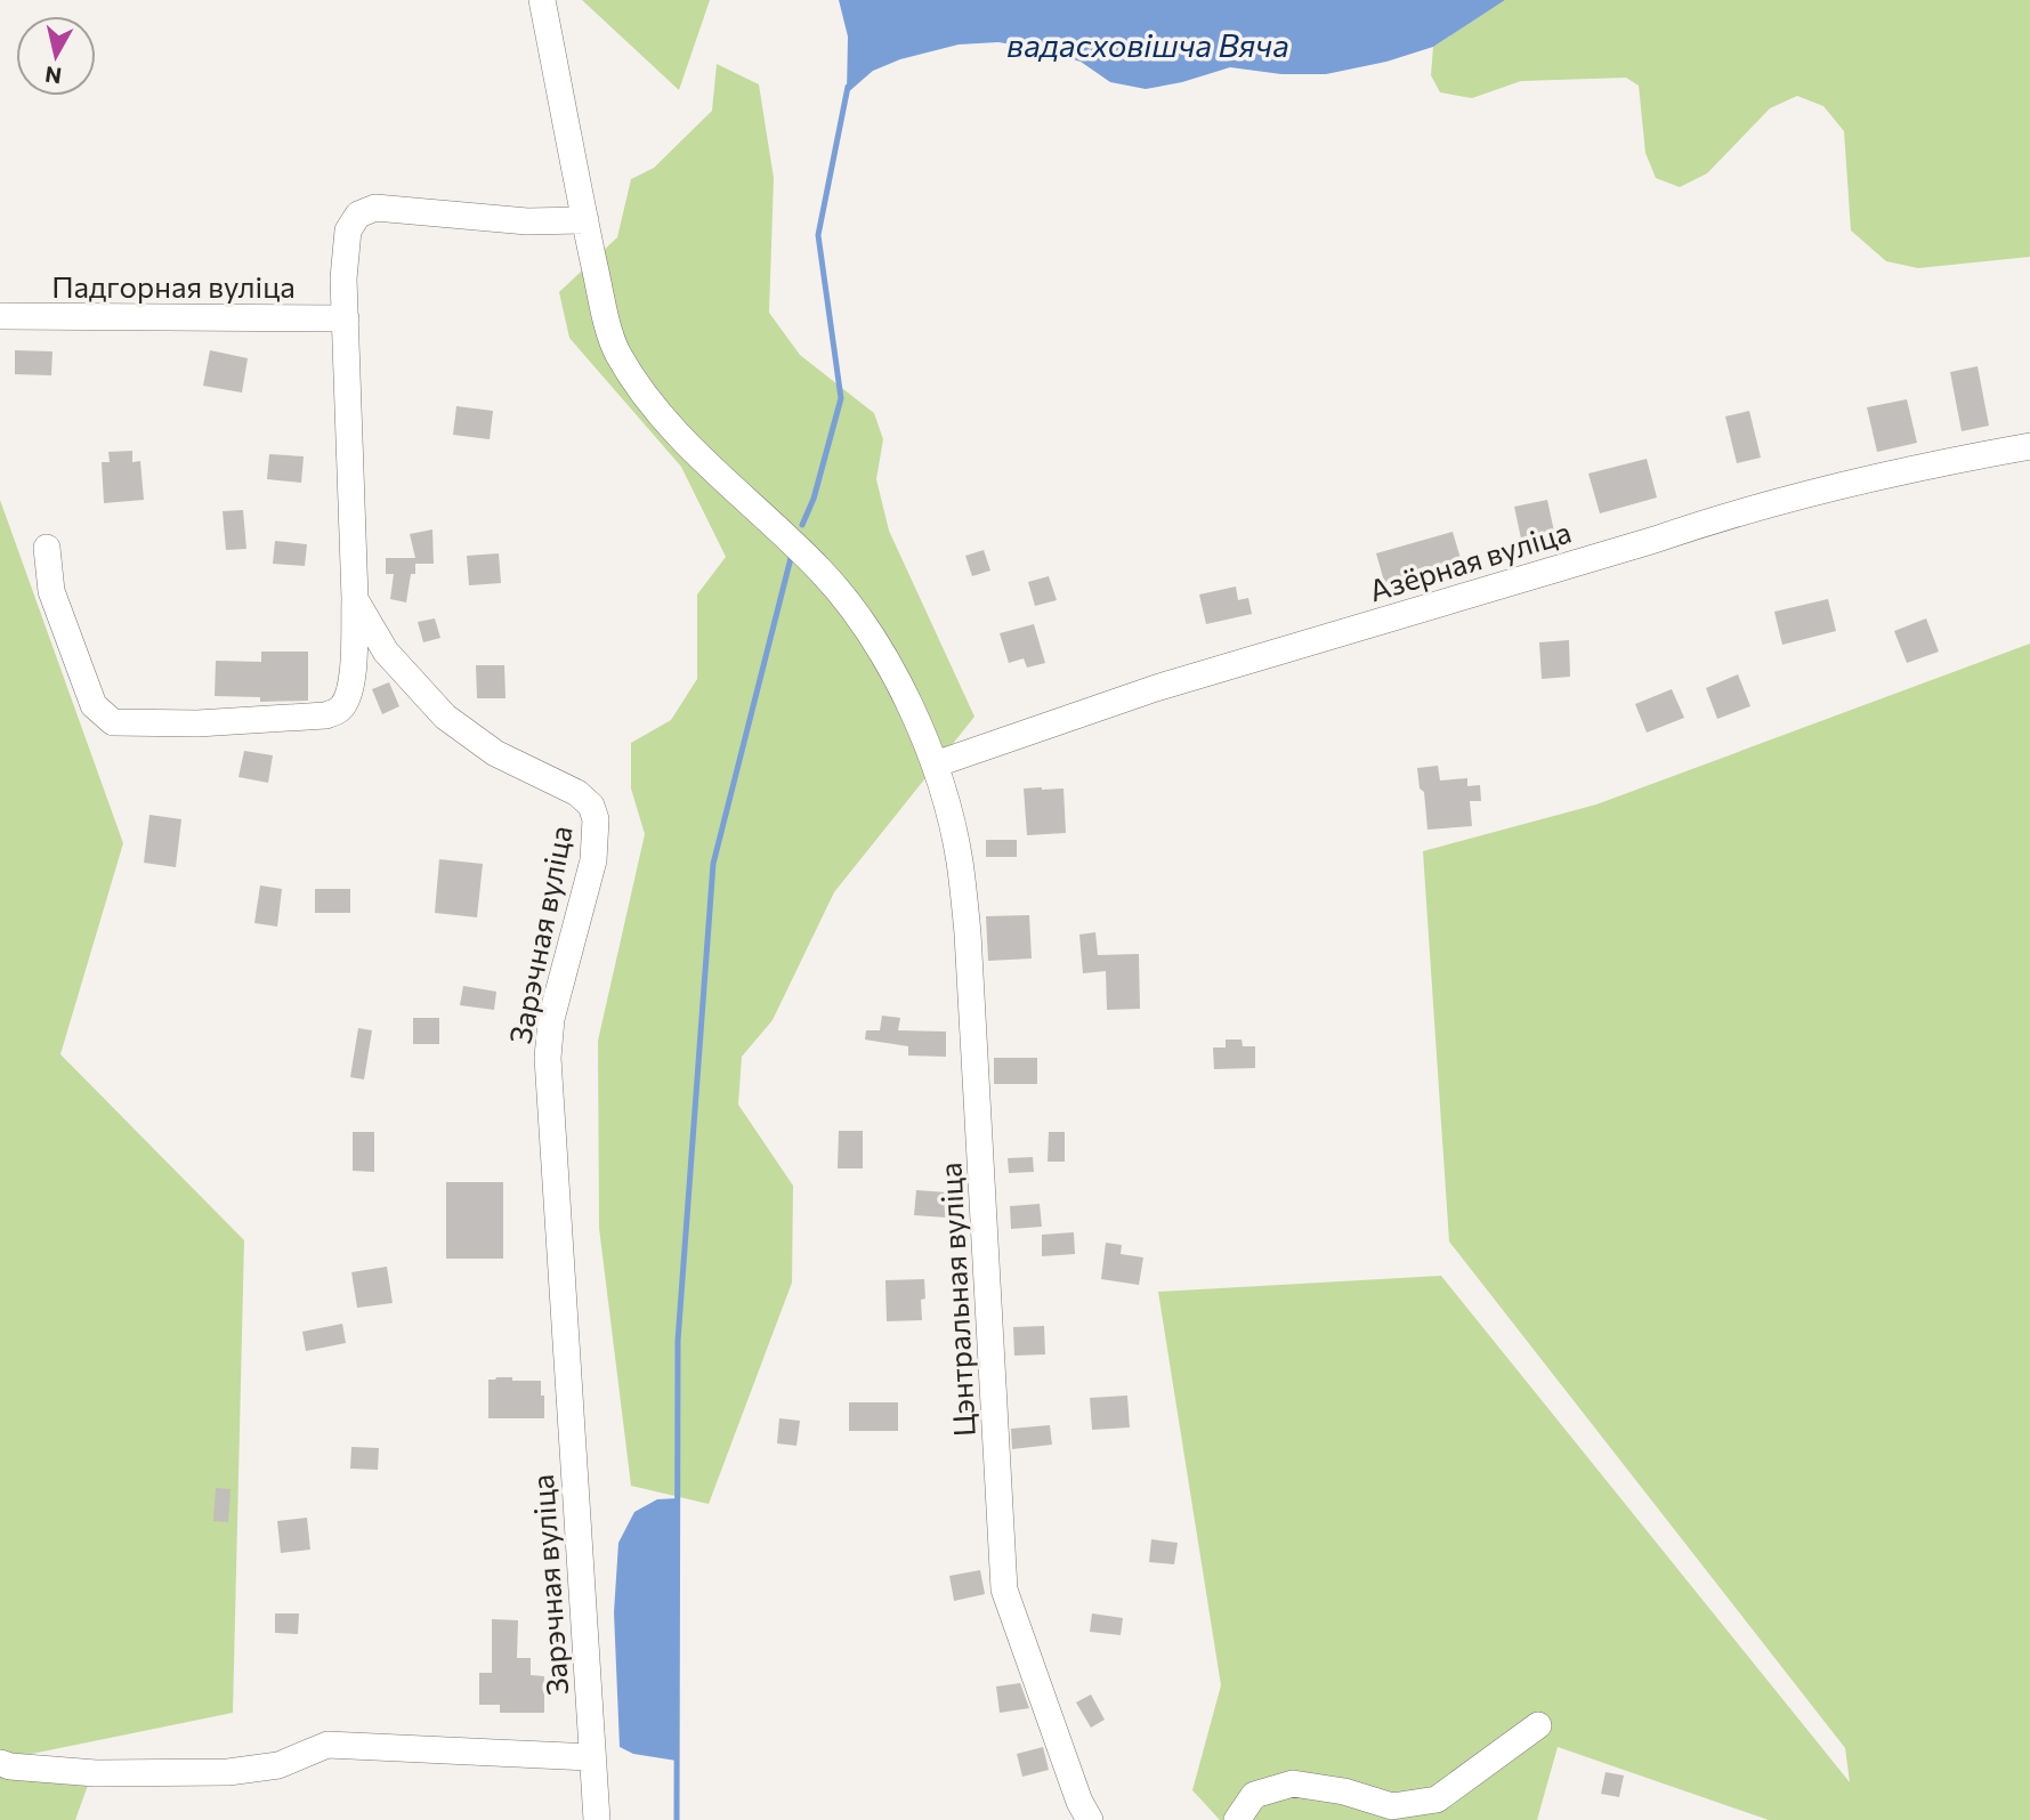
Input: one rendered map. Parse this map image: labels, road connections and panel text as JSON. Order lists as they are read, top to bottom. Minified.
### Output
{"streets":{"street":["Падгорная вуліца","Азёрная вуліца","Зарэчная вуліца","Цэнтральная вуліца"]},"crossings":[["Падгорная вуліца","Зарэчная вуліца"],["Азёрная вуліца","Цэнтральная вуліца"],["Зарэчная вуліца","Цэнтральная вуліца"]],"water":["вадасховішча Вяча"],"north":"bottom"}
